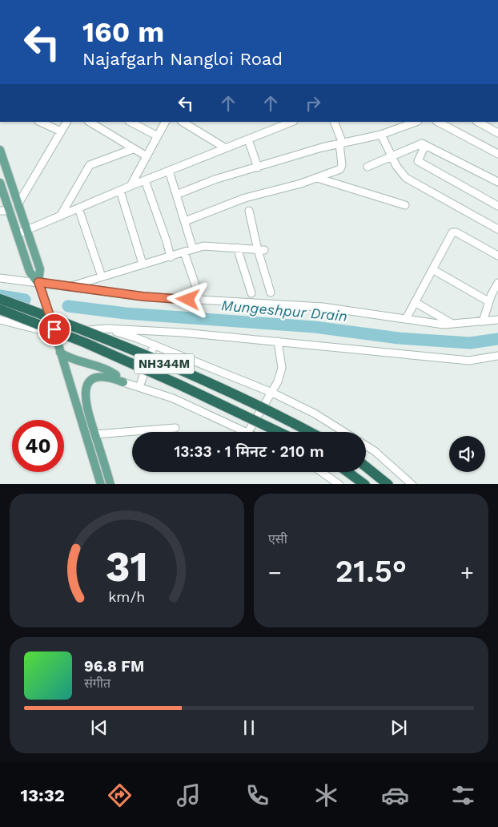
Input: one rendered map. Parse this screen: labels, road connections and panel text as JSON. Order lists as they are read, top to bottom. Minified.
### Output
{"streets":{"highway":["NH344M"]},"water":["Mungeshpur Drain"],"page":{"turn":["160 m","Najafgarh Nangloi Road"],"limit":"40","trip":"13:33 · 1 मिनट · 210 m","tile":"एसी","heat":["−","21.5°","+"],"song":["96.8 FM","संगीत"],"tabs":"13:32","gauge":["31","km/h"]}}
